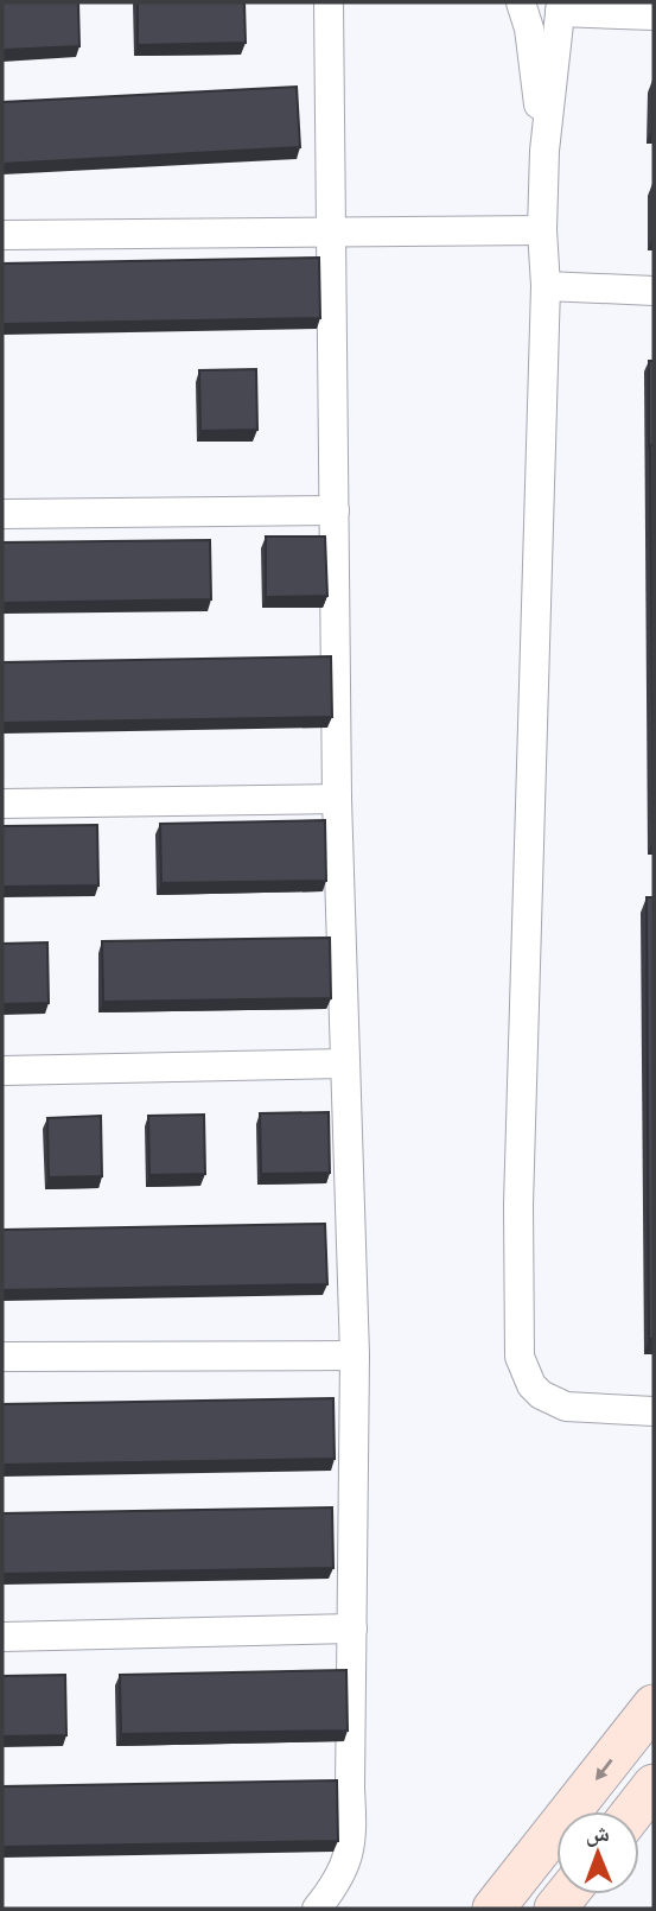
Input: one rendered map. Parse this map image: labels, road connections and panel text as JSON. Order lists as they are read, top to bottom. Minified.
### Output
{"north":"top"}
